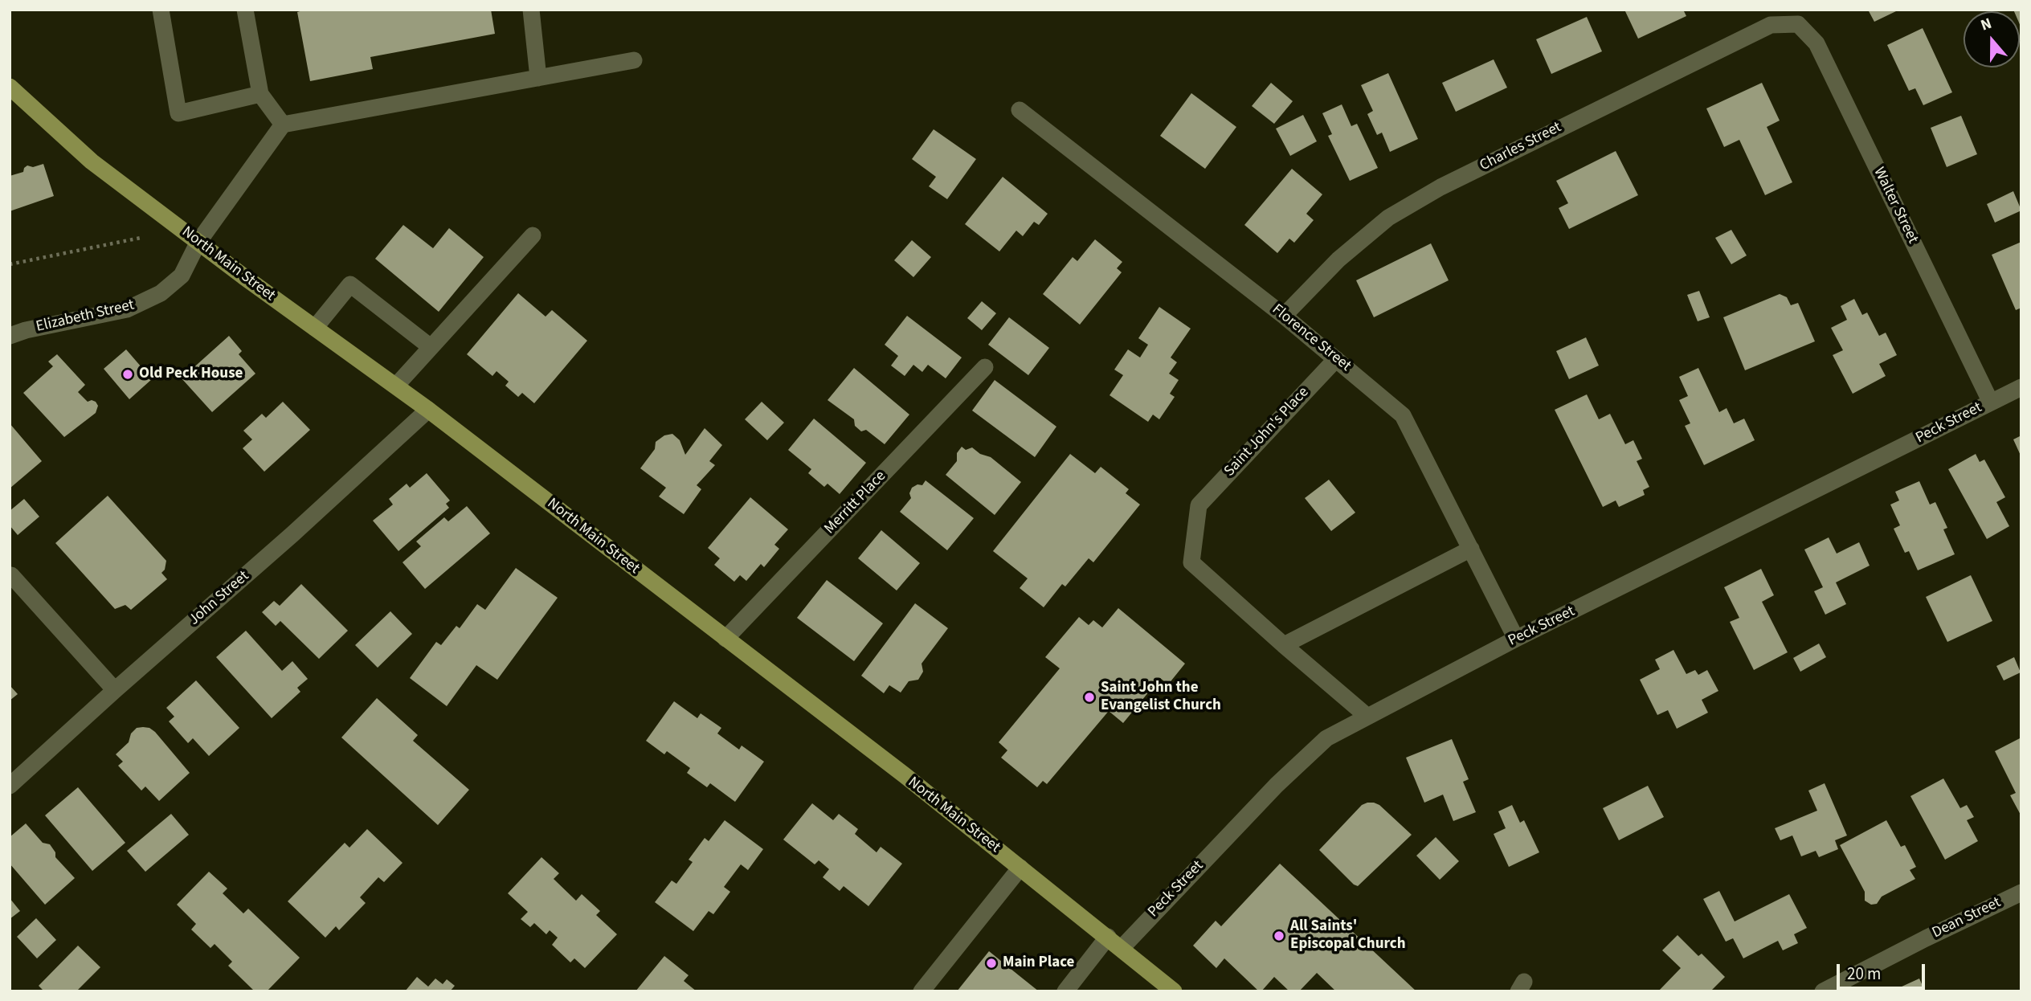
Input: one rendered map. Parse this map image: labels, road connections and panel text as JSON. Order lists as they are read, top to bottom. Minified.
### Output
{"streets":{"main road":["North Main Street"],"street":["Charles Street","Walter Street","Elizabeth Street","Florence Street","Peck Street","Saint John's Place","Merritt Place","John Street","Dean Street"]},"crossings":[["Charles Street","Walter Street"],["Charles Street","Florence Street"],["Walter Street","Peck Street"],["North Main Street","Elizabeth Street"],["North Main Street","Peck Street"],["North Main Street","Merritt Place"],["North Main Street","John Street"],["Florence Street","Peck Street"],["Florence Street","Saint John's Place"]],"places":["Old Peck House","Saint John the Evangelist Church","All Saints' Episcopal Church","Main Place"],"scale_bar":"20 m","north":"top"}
